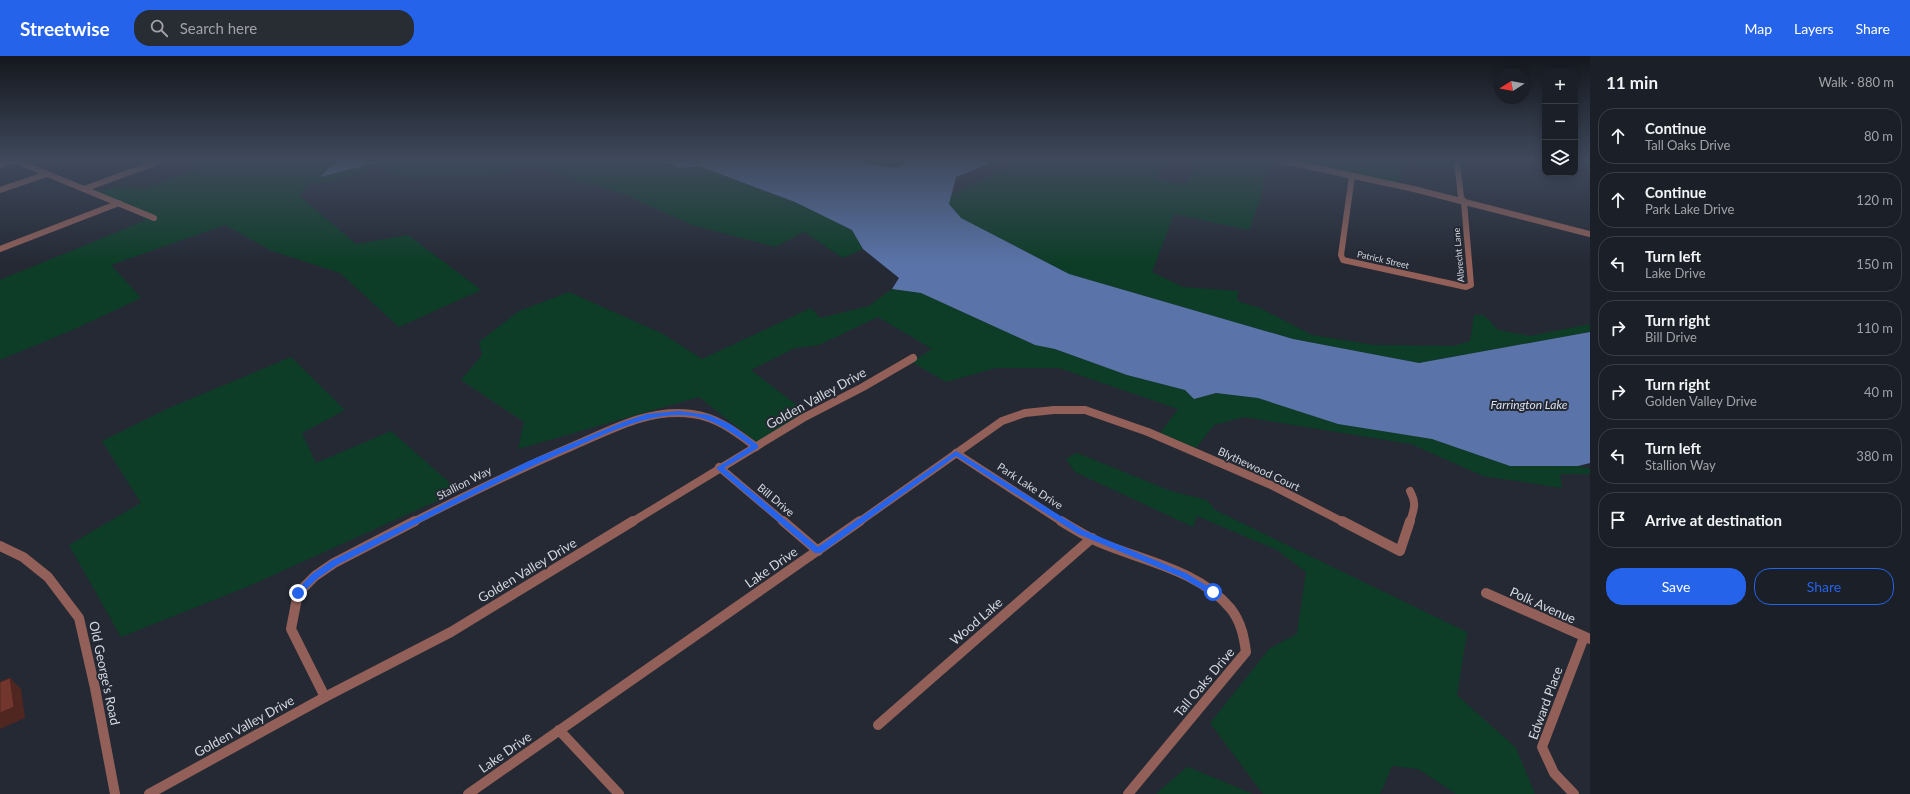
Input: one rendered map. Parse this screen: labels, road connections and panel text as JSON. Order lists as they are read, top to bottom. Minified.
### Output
{"streets":{"street":["Albrecht Lane","Patrick Street","Golden Valley Drive","Blythewood Court","Stallion Way","Park Lake Drive","Bill Drive","Lake Drive","Polk Avenue","Wood Lake","Old George's Road","Tall Oaks Drive","Edward Place"]},"crossings":[["Albrecht Lane","Patrick Street"],["Golden Valley Drive","Stallion Way"],["Golden Valley Drive","Bill Drive"],["Blythewood Court","Lake Drive"],["Park Lake Drive","Lake Drive"],["Park Lake Drive","Wood Lake"],["Park Lake Drive","Tall Oaks Drive"],["Bill Drive","Lake Drive"],["Polk Avenue","Edward Place"],["Wood Lake","Tall Oaks Drive"]],"water":["Farrington Lake"],"north":"left","page":{"header":"Streetwise","search":"Search here","nav":["Map","Layers","Share"],"heading":["11 min","Walk · 880 m"],"map_buttons":["+","−"],"list":[["Continue","Tall Oaks Drive","80 m"],["Continue","Park Lake Drive","120 m"],["Turn left","Lake Drive","150 m"],["Turn right","Bill Drive","110 m"],["Turn right","Golden Valley Drive","40 m"],["Turn left","Stallion Way","380 m"],"Arrive at destination"],"buttons":["Save","Share"]}}
